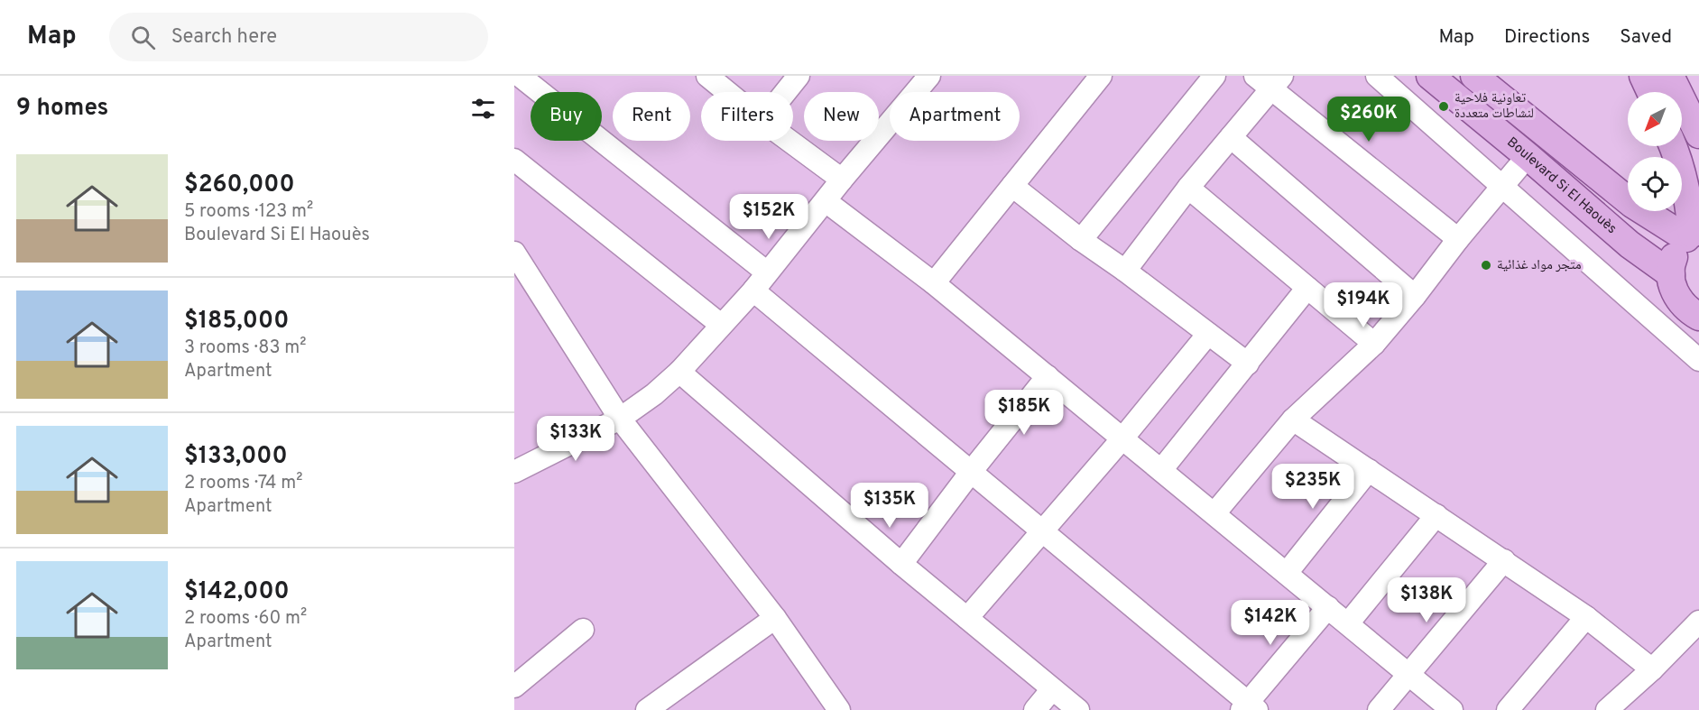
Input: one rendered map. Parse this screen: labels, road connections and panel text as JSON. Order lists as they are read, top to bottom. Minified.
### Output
{"streets":{"main road":["Boulevard Si El Haouès"]},"places":["تعاونية فلاحية لنشاطات متعددة","متجر مواد غذائية"],"north":"bottom left","page":{"header":"Map","search":"Search here","nav":["Map","Directions","Saved"],"heading":"9 homes","chip":["Buy","Rent","Filters","New","Apartment"],"price":["$260K","$152K","$194K","$185K","$133K","$235K","$135K","$138K","$142K"],"list":[{"name":"$260,000","note":"5 rooms · 123 m² · Boulevard Si El Haouès"},{"name":"$185,000","note":"3 rooms · 83 m² · Apartment"},{"name":"$133,000","note":"2 rooms · 74 m² · Apartment"},{"name":"$142,000","note":"2 rooms · 60 m² · Apartment"}]}}
